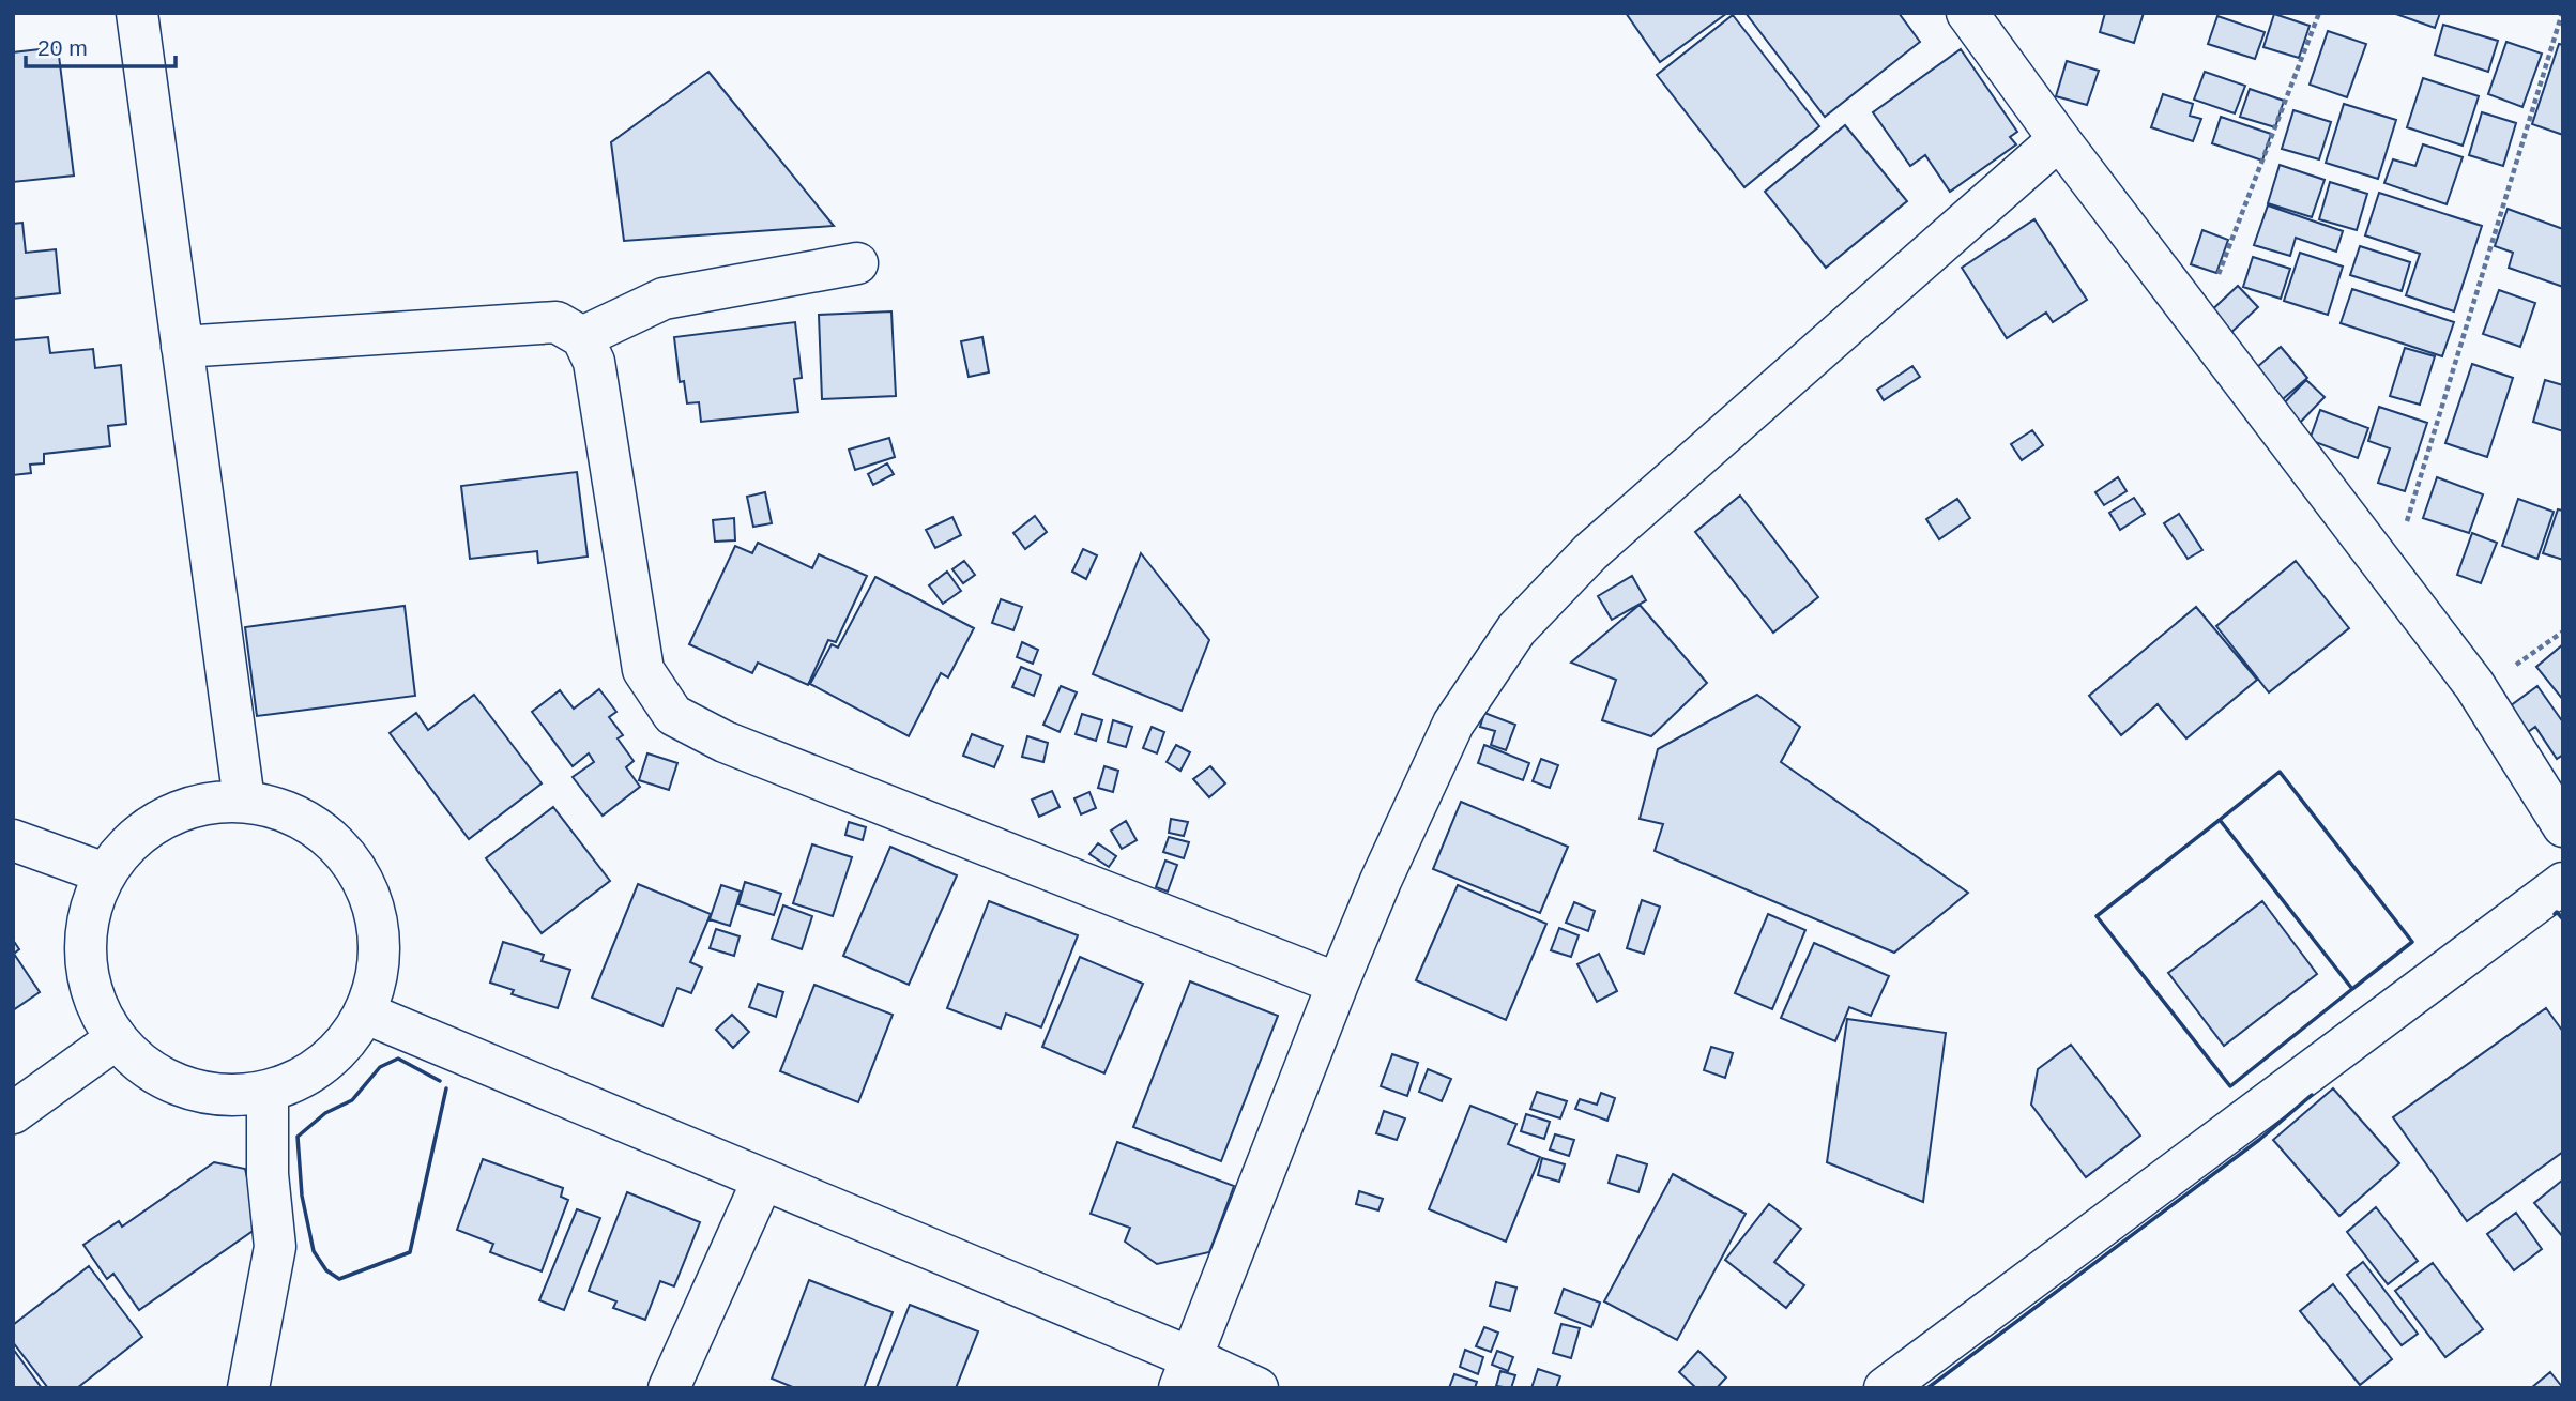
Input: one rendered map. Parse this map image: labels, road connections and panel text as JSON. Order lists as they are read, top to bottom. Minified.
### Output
{"scale_bar":"20 m"}
